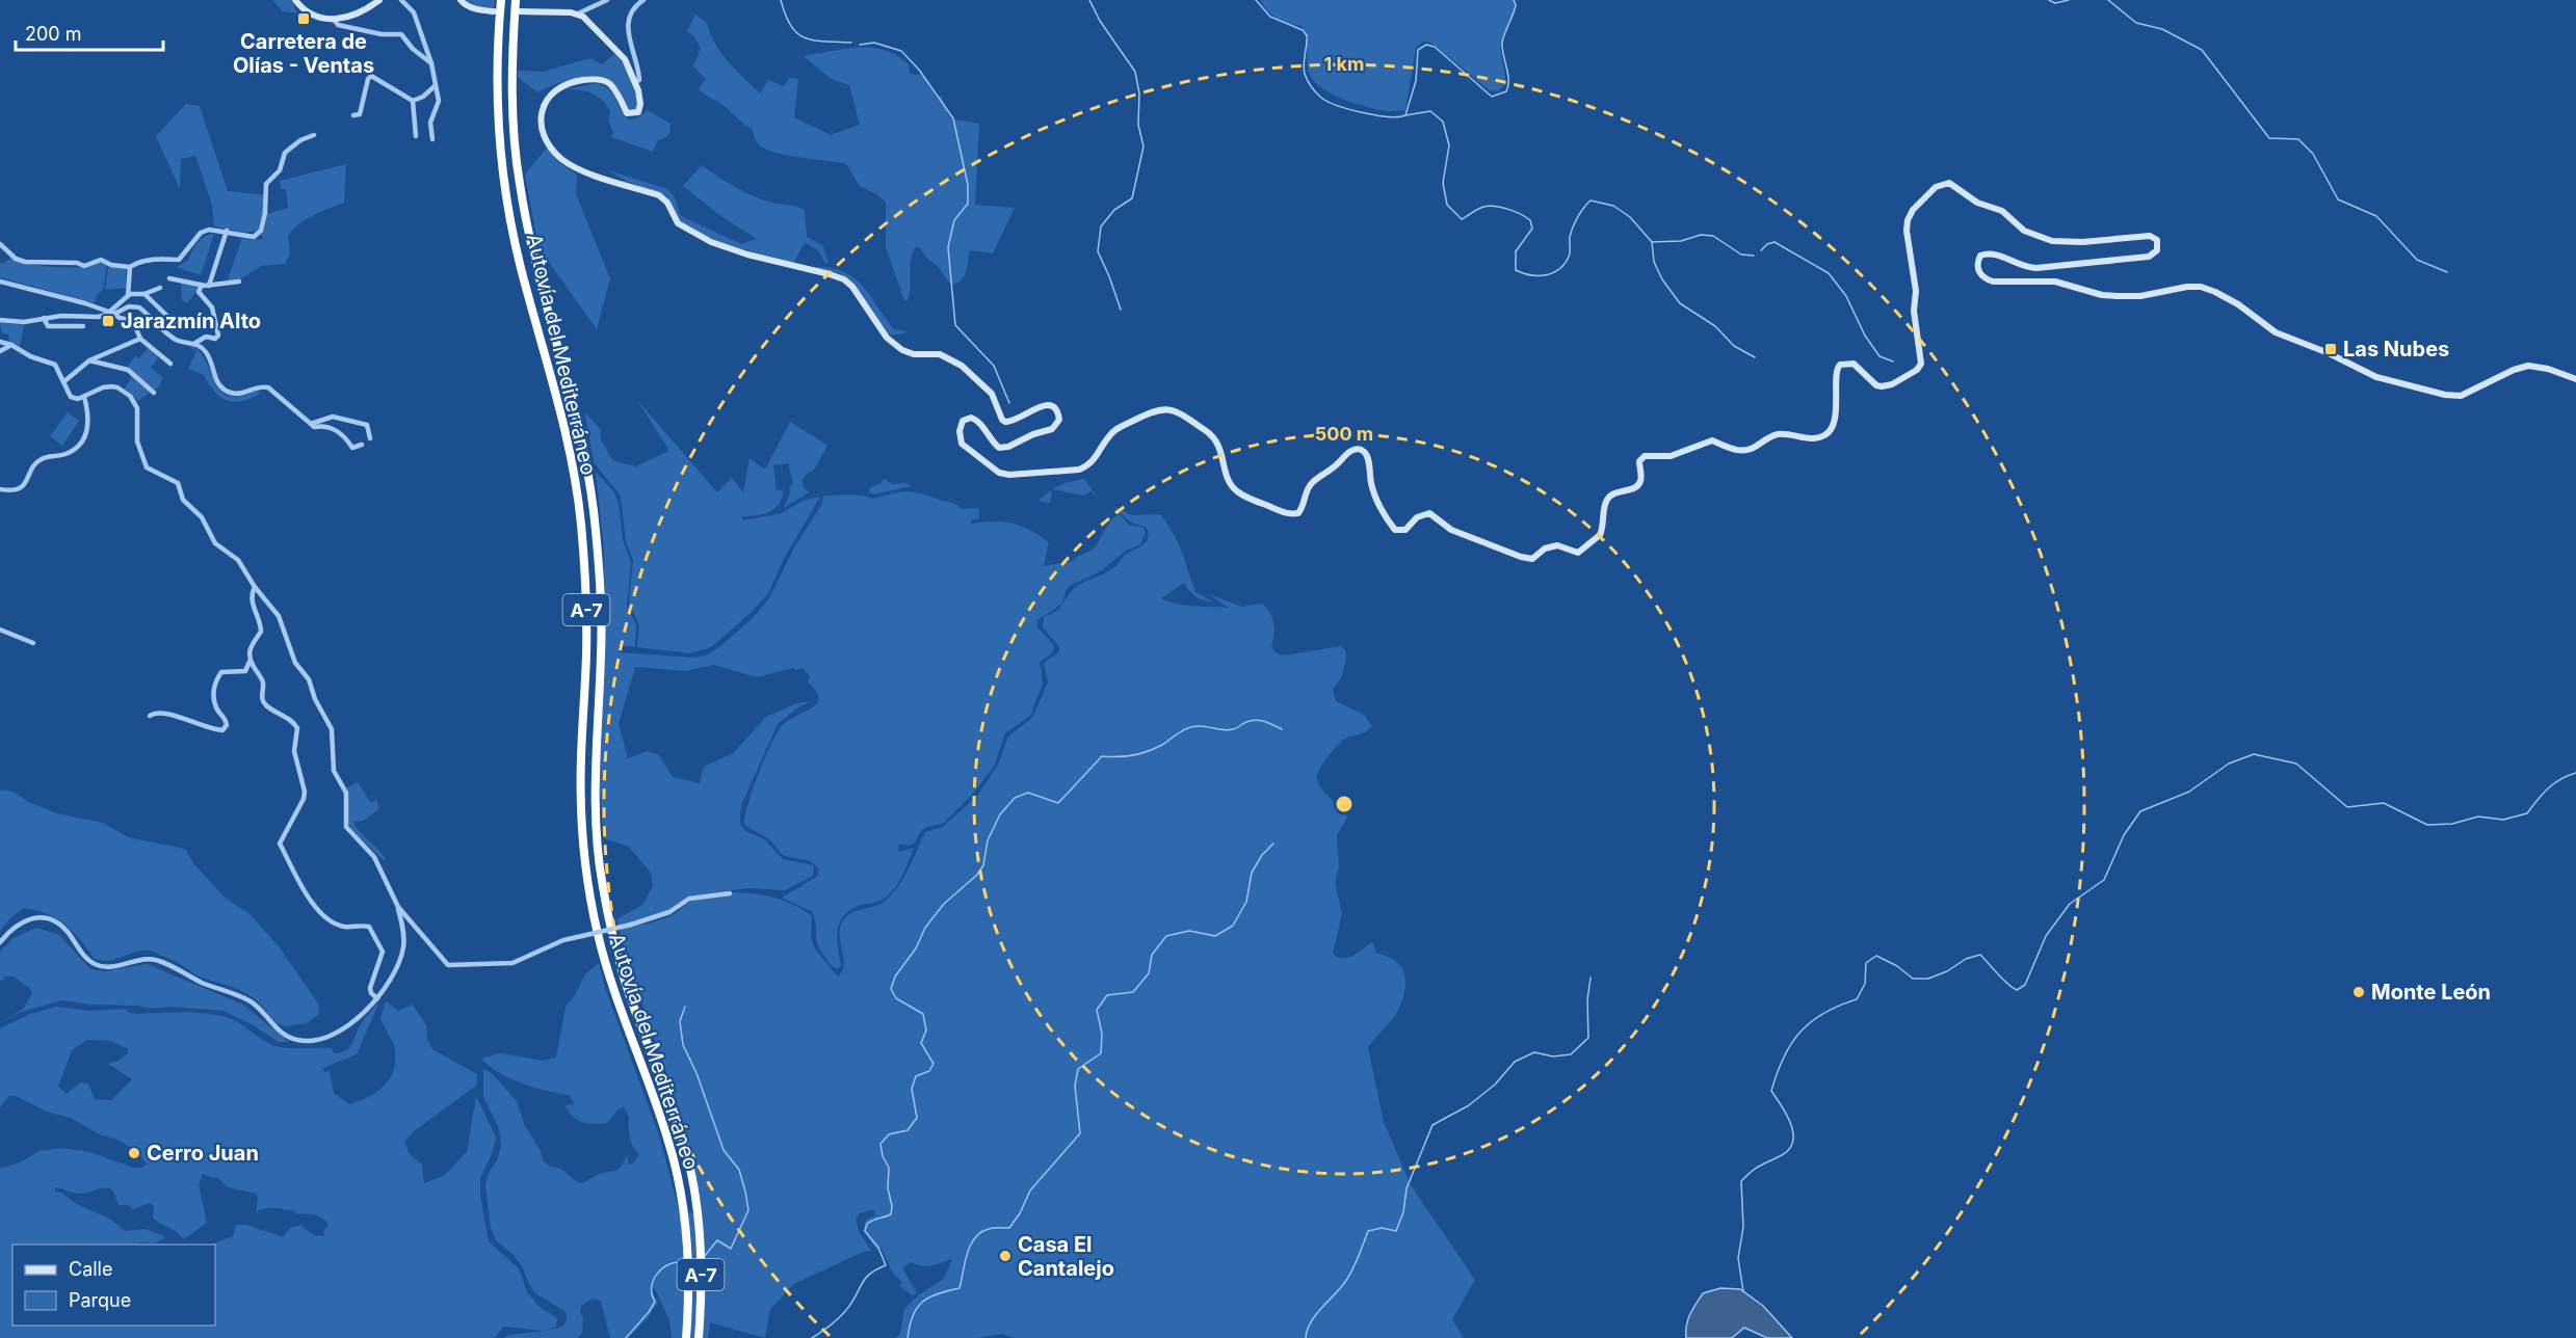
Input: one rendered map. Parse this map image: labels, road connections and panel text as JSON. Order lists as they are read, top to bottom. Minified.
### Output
{"streets":{"highway":["Autovía del Mediterráneo","A-7"]},"places":{"transit":["Carretera de Olías - Ventas","Jarazmín Alto","Las Nubes"],"other":["Monte León","Cerro Juan","Casa El Cantalejo"]},"legend":["Calle","Parque"],"scale_bar":"200 m","rings":["1 km","500 m"]}
